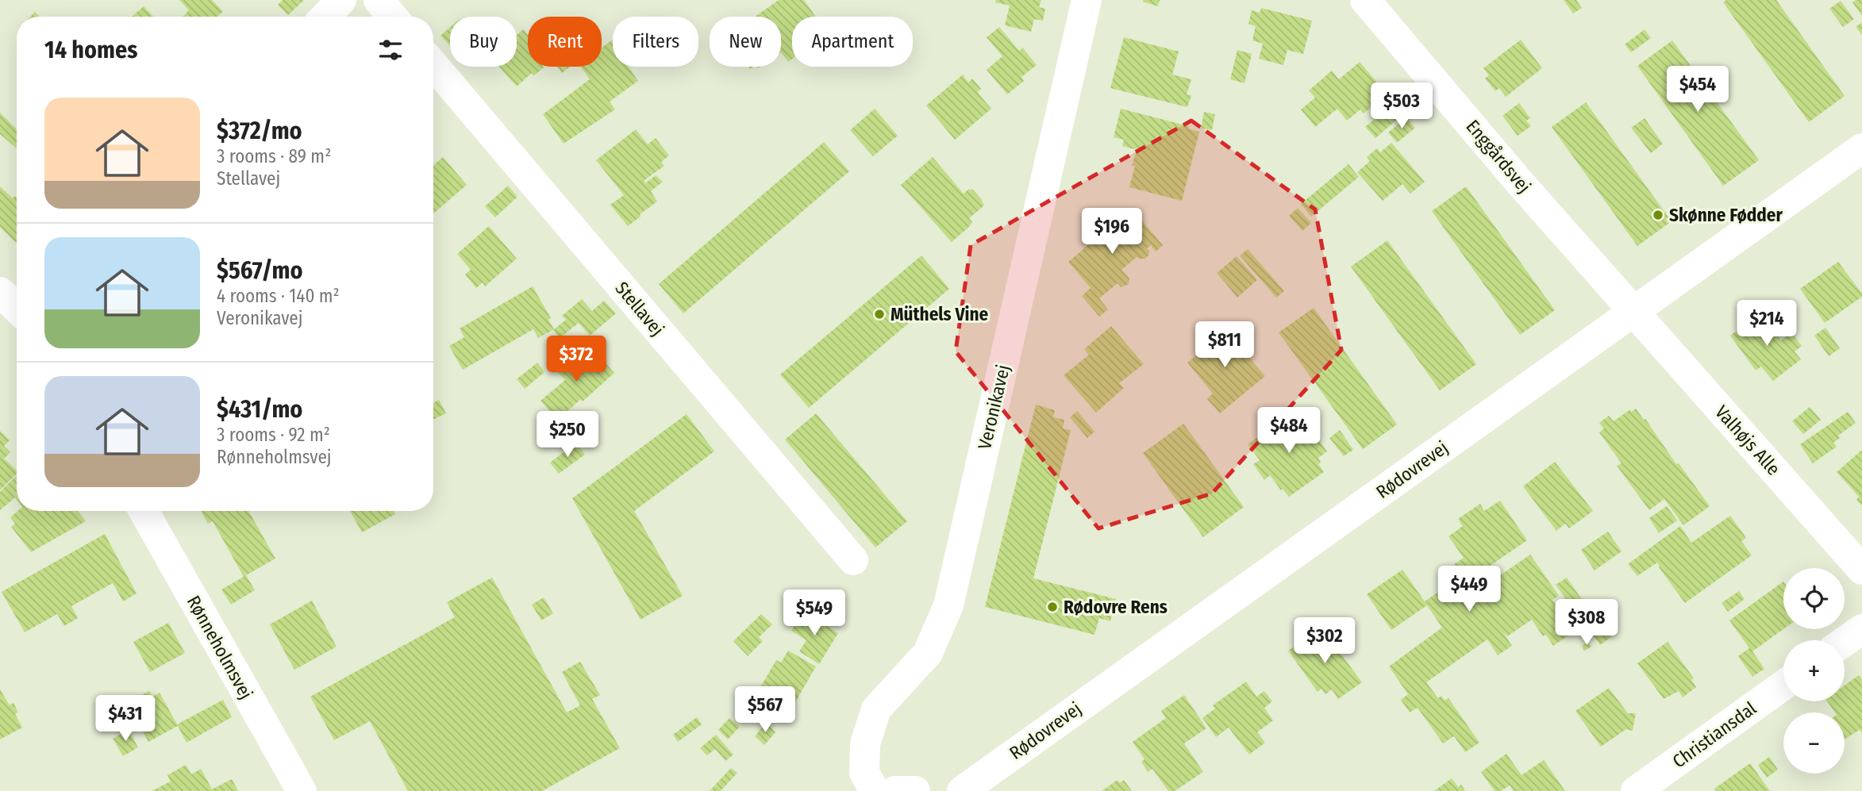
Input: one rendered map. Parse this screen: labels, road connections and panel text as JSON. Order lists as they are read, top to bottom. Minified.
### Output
{"streets":{"street":["Enggårdsvej","Stellavej","Veronikavej","Valhøjs Alle","Rødovrevej","Rønneholmsvej","Christiansdal"]},"crossings":[["Enggårdsvej","Valhøjs Alle"],["Enggårdsvej","Rødovrevej"],["Valhøjs Alle","Rødovrevej"]],"places":["Skønne Fødder","Müthels Vine","Rødovre Rens"],"page":{"chip":["Buy","Rent","Filters","New","Apartment"],"heading":"14 homes","price":["$454","$503","$196","$214","$811","$372","$484","$250","$449","$549","$308","$302","$567","$431"],"list":[{"name":"$372/mo","note":"3 rooms · 89 m² · Stellavej"},{"name":"$567/mo","note":"4 rooms · 140 m² · Veronikavej"},{"name":"$431/mo","note":"3 rooms · 92 m² · Rønneholmsvej"}],"map_buttons":["+","−"]}}
